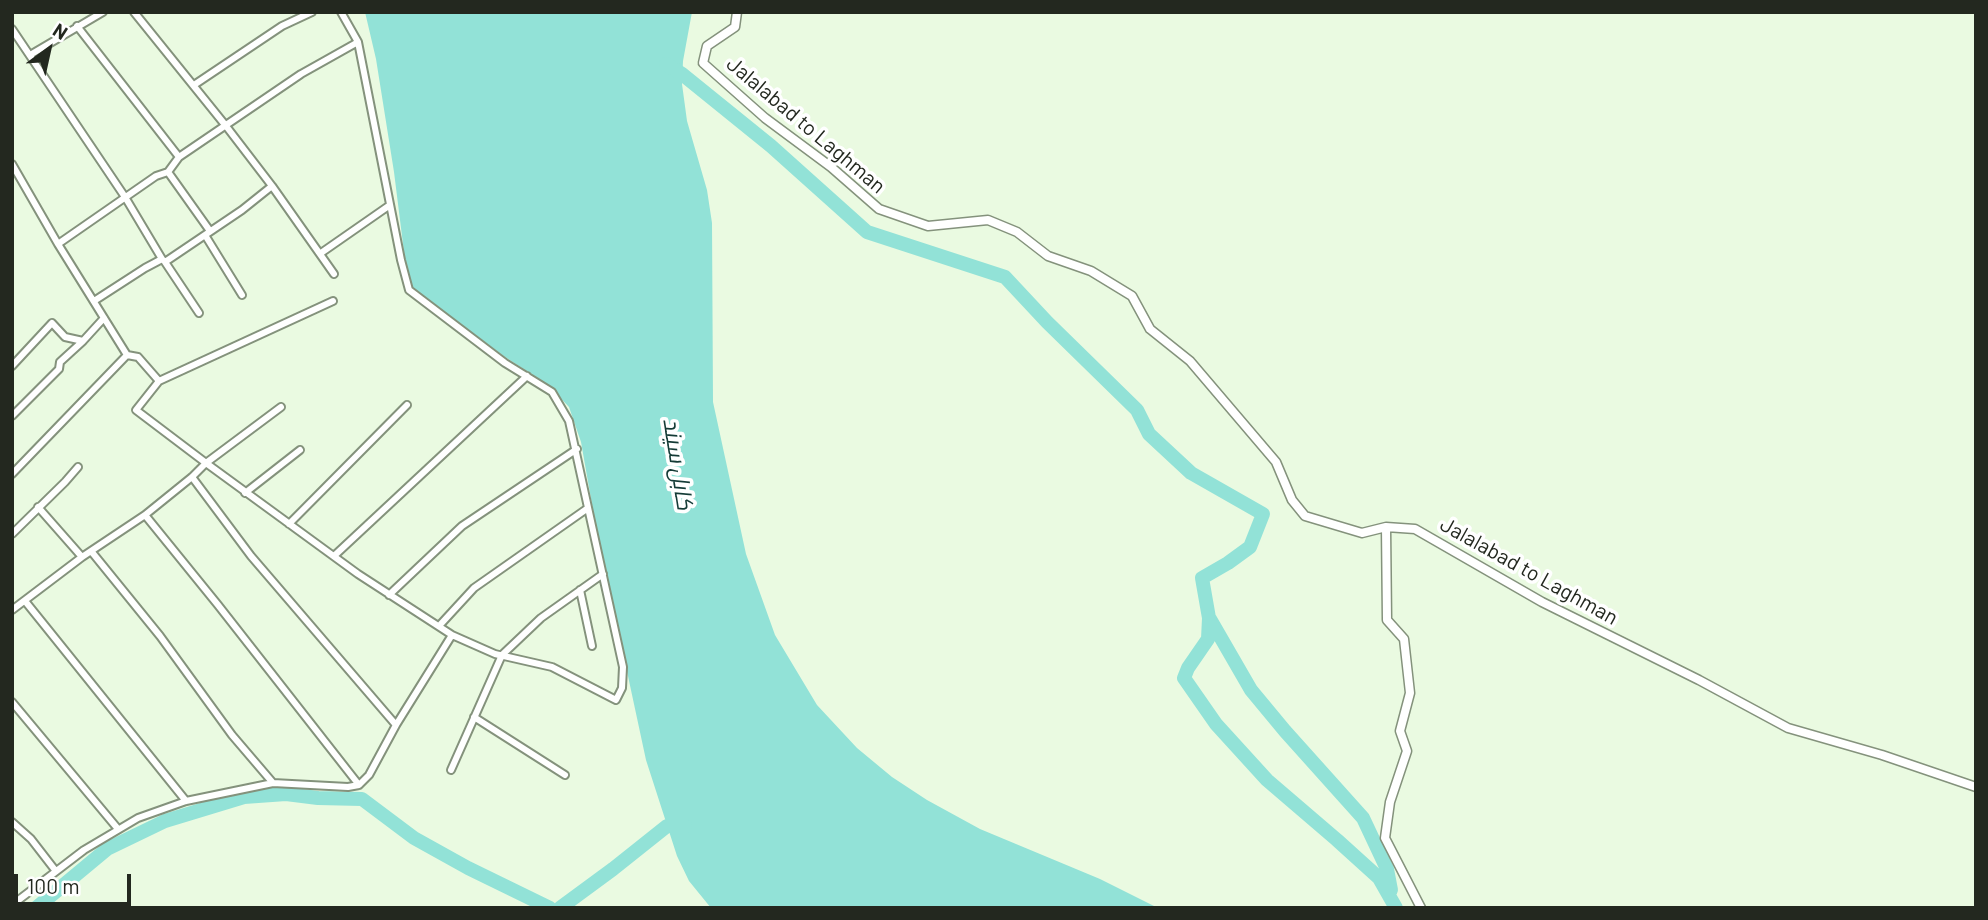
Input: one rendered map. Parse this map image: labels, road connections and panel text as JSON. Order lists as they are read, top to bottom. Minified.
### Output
{"streets":{"street":["Jalalabad to Laghman"]},"water":["کابل سيند"],"scale_bar":"100 m","north":"top right"}
